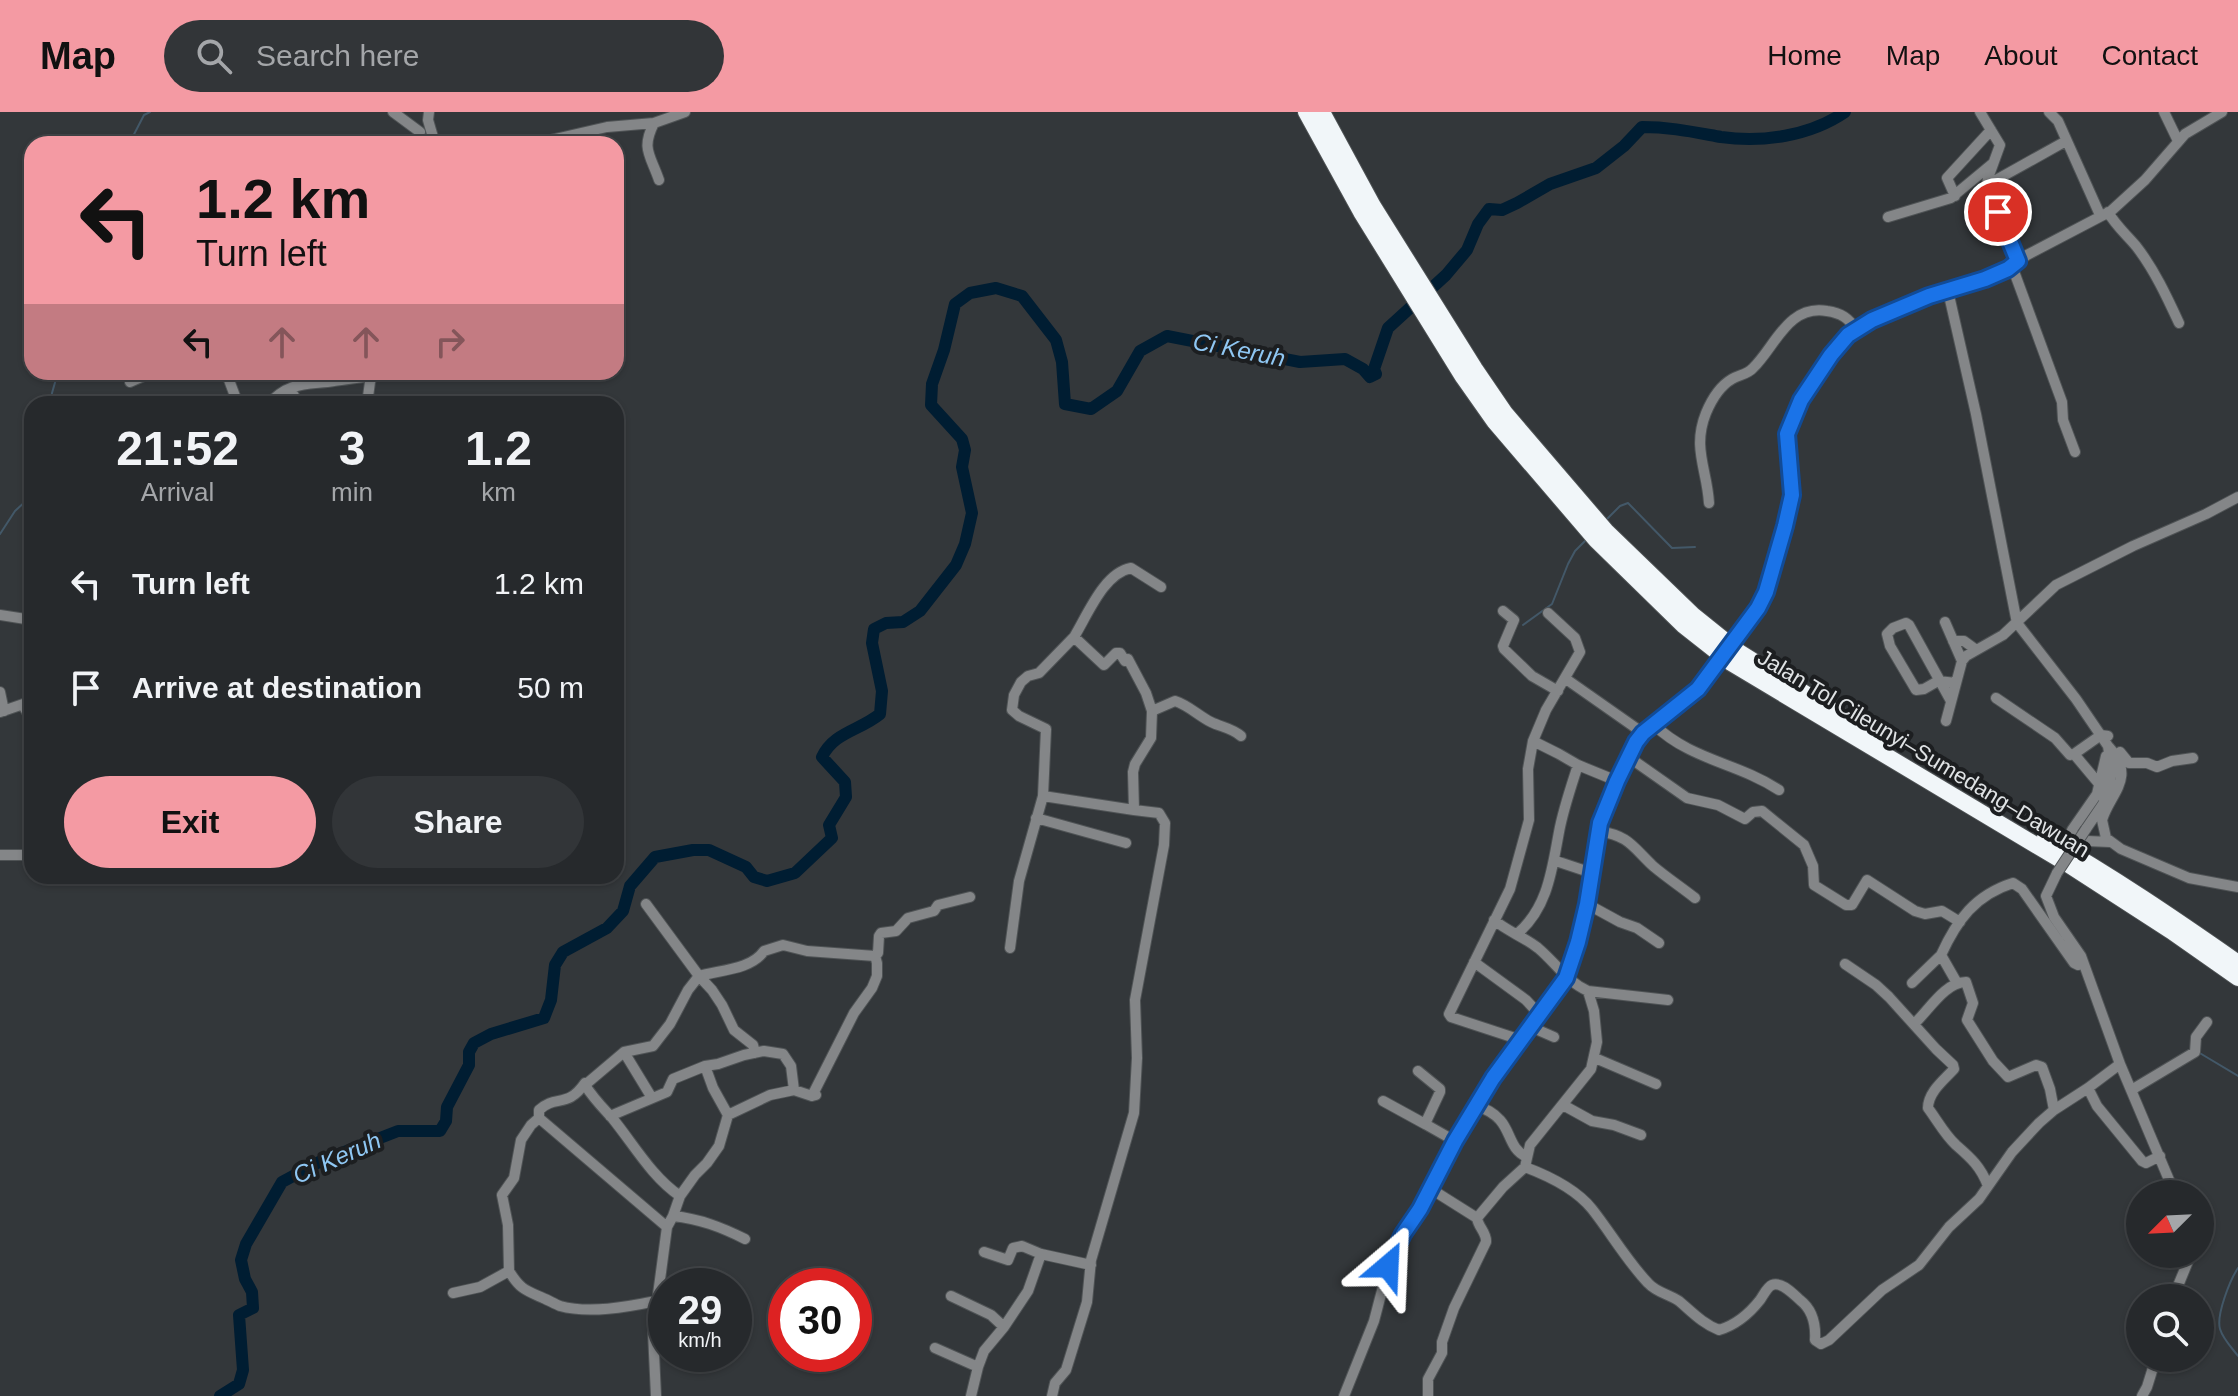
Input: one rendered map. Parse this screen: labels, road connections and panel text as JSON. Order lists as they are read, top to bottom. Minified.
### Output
{"streets":{"highway":["Jalan Tol Cileunyi–Sumedang–Dawuan"]},"water":["Ci Keruh"],"north":"bottom left","page":{"header":"Map","search":"Search here","nav":["Home","Map","About","Contact"],"turn":["1.2 km","Turn left"],"eta":["21:52","Arrival","3","min","1.2","km"],"list":[{"name":"Turn left","value":"1.2 km"},{"name":"Arrive at destination","value":"50 m"}],"buttons":["Exit","Share"],"speed":"29 km/h","limit":"30"}}
